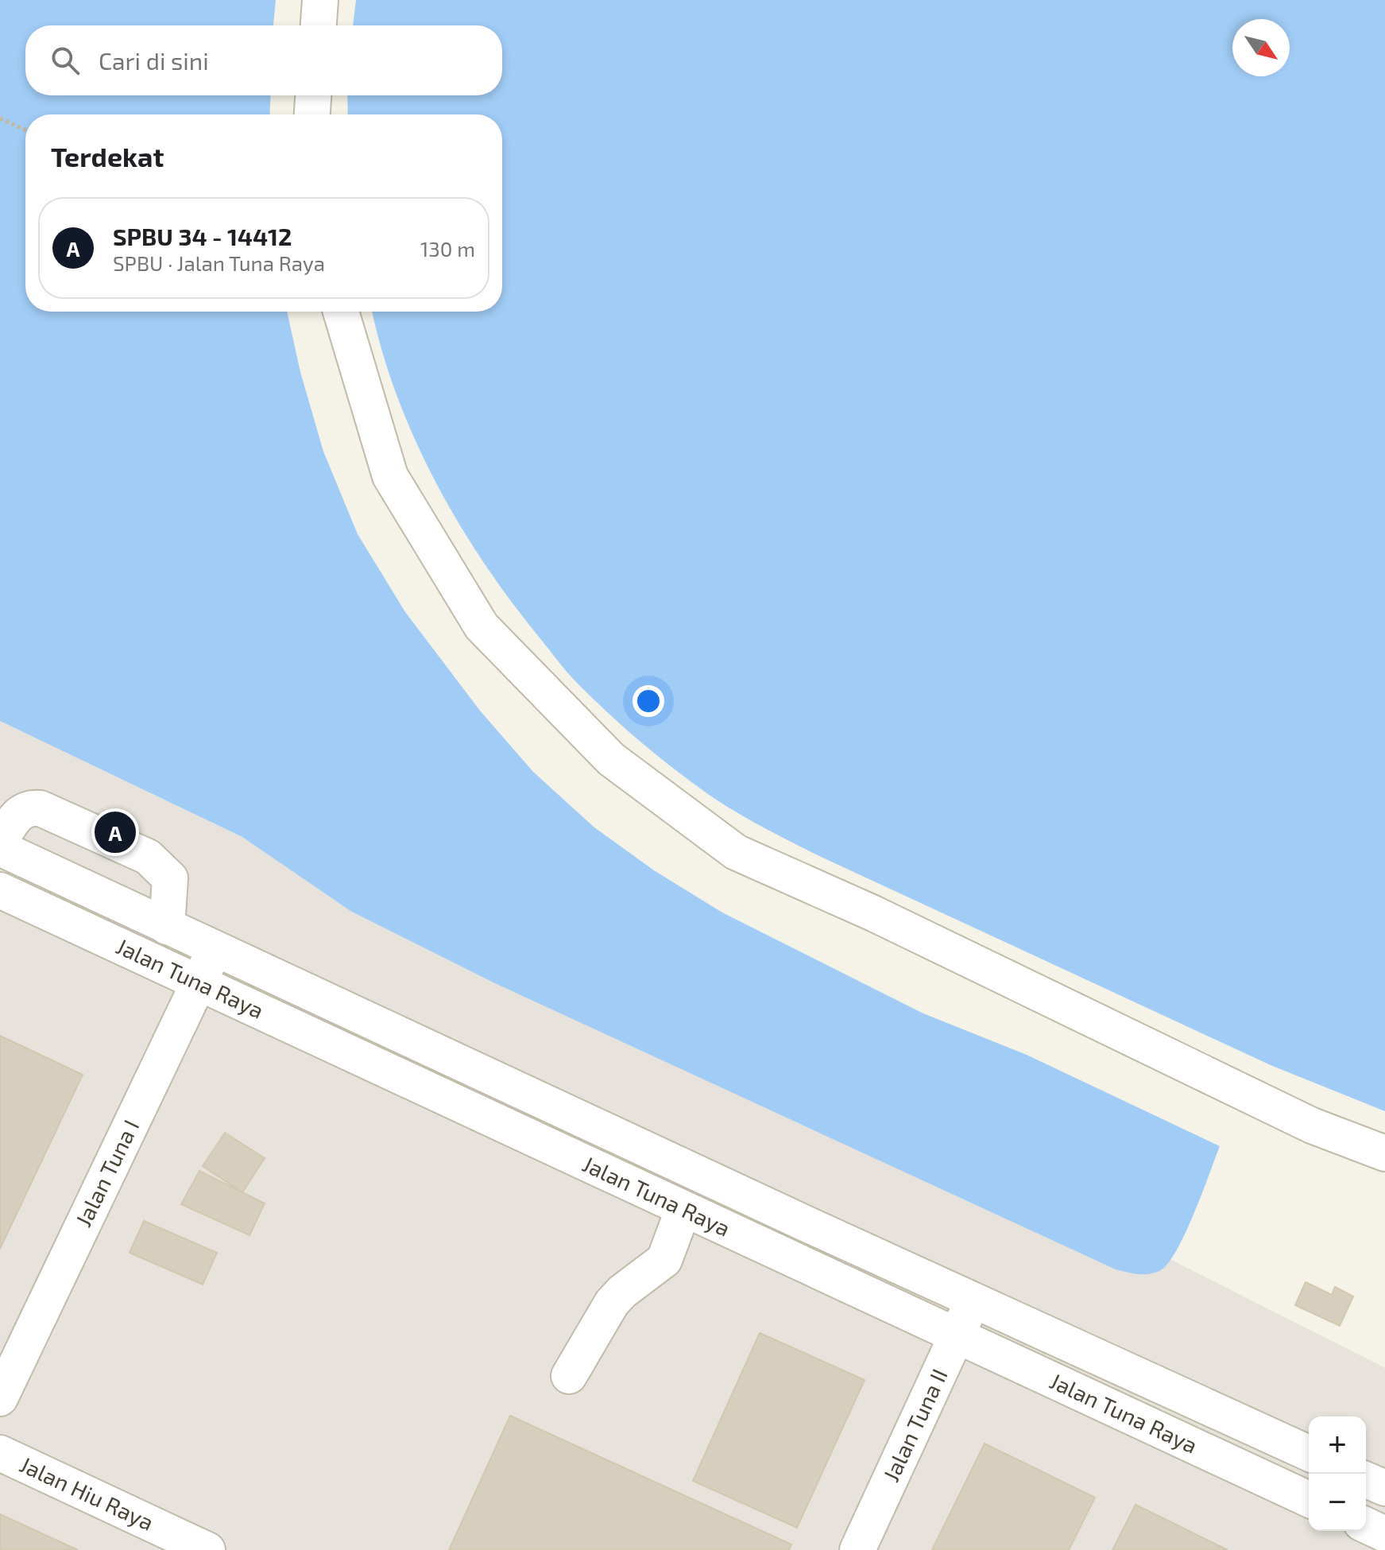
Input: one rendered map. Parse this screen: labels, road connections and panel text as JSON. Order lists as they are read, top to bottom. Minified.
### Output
{"streets":{"street":["Jalan Tuna Raya","Jalan Tuna I","Jalan Tuna II","Jalan Hiu Raya"]},"crossings":[["Jalan Tuna Raya","Jalan Tuna I"],["Jalan Tuna Raya","Jalan Tuna II"]],"north":"bottom right","page":{"search":"Cari di sini","heading":"Terdekat","list":[{"mark":"A","name":"SPBU 34 - 14412","note":"SPBU · Jalan Tuna Raya","value":"130 m"}],"pins":"A","map_buttons":["+","−"]}}
